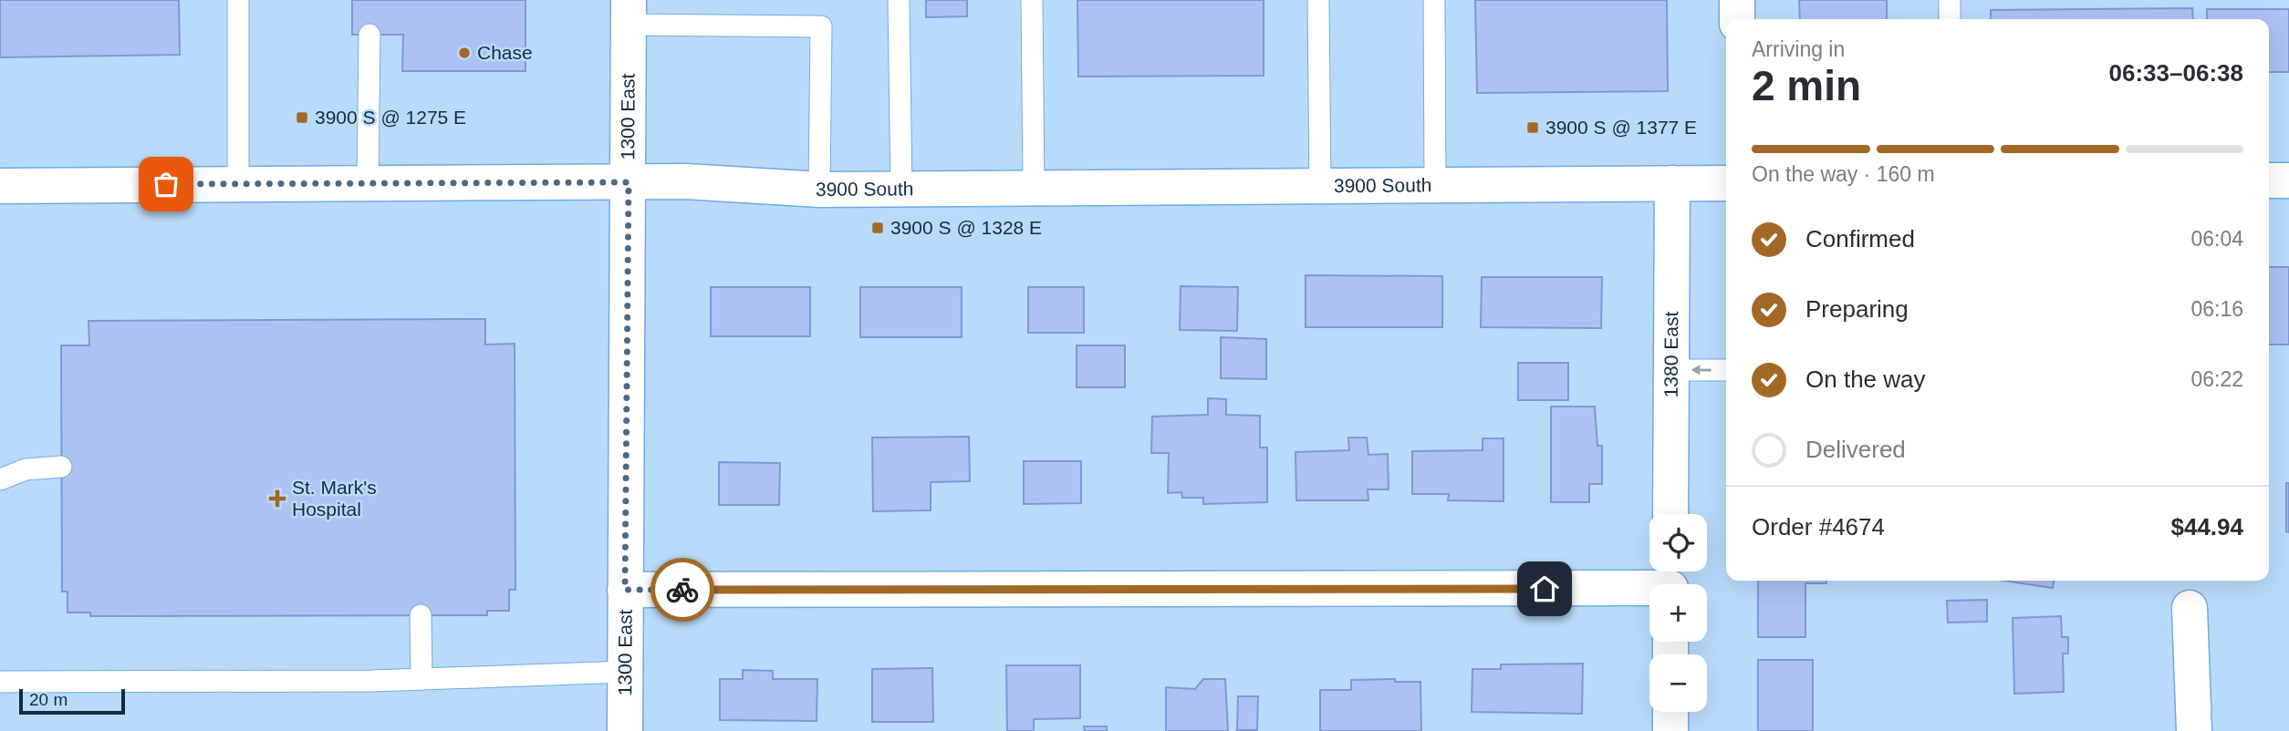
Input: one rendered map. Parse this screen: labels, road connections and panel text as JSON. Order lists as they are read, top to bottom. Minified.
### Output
{"streets":{"main road":["1300 East","3900 South","1380 East"]},"crossings":[["1300 East","3900 South"],["3900 South","1380 East"]],"places":{"other":["Chase"],"transit":["3900 S @ 1275 E","3900 S @ 1377 E","3900 S @ 1328 E"],"health":["St. Mark's Hospital"]},"scale_bar":"20 m","page":{"heading":["2 min","Arriving in","06:33–06:38"],"panel":["Order #4674","$44.94"],"bar":"On the way · 160 m","list":[["Confirmed","06:04"],["Preparing","06:16"],["On the way","06:22"],"Delivered"],"map_buttons":["+","−"],"scale":"20 m"}}
